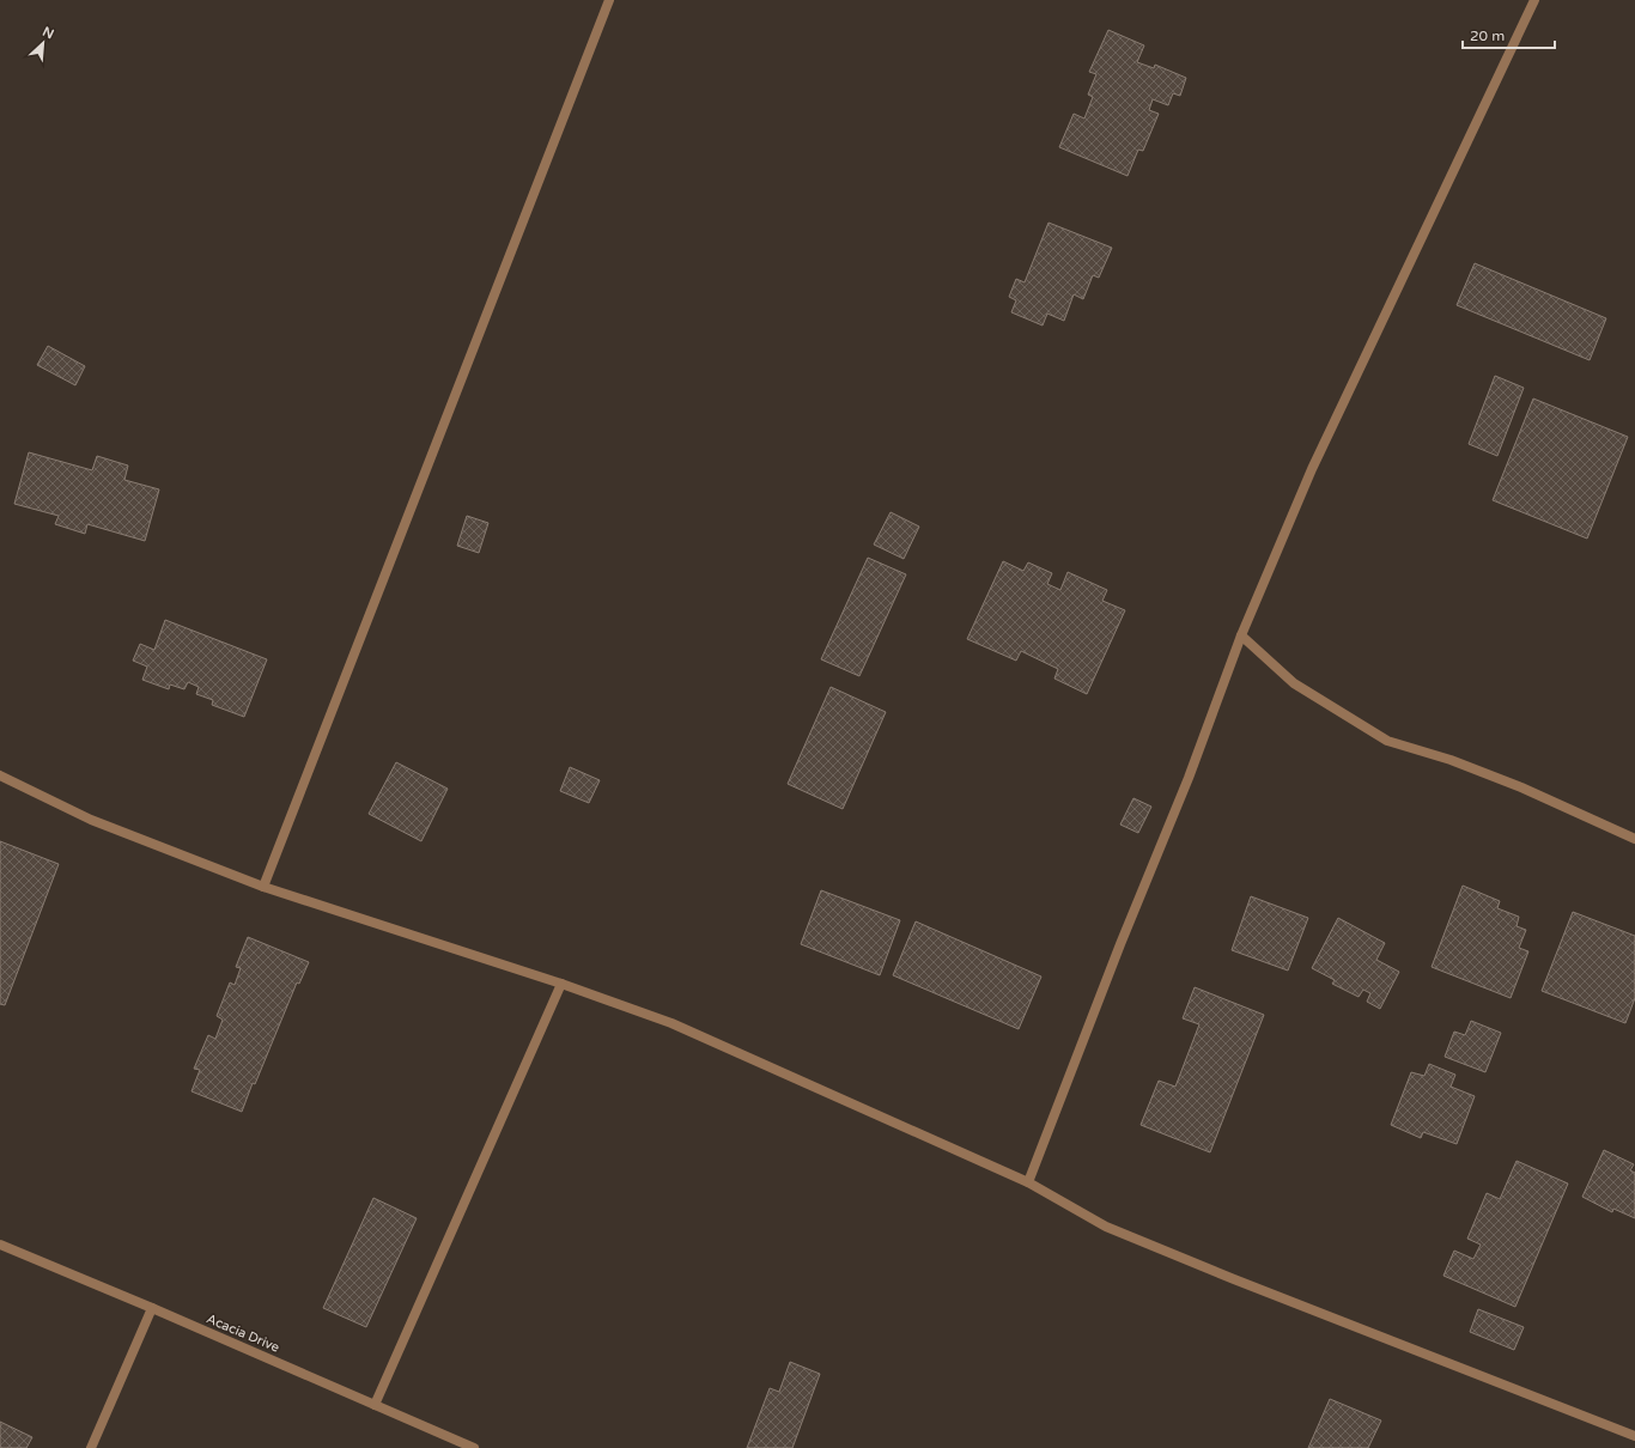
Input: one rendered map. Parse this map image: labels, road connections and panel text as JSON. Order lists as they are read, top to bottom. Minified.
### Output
{"streets":{"street":["Acacia Drive"]},"scale_bar":"20 m","north":"top right"}
